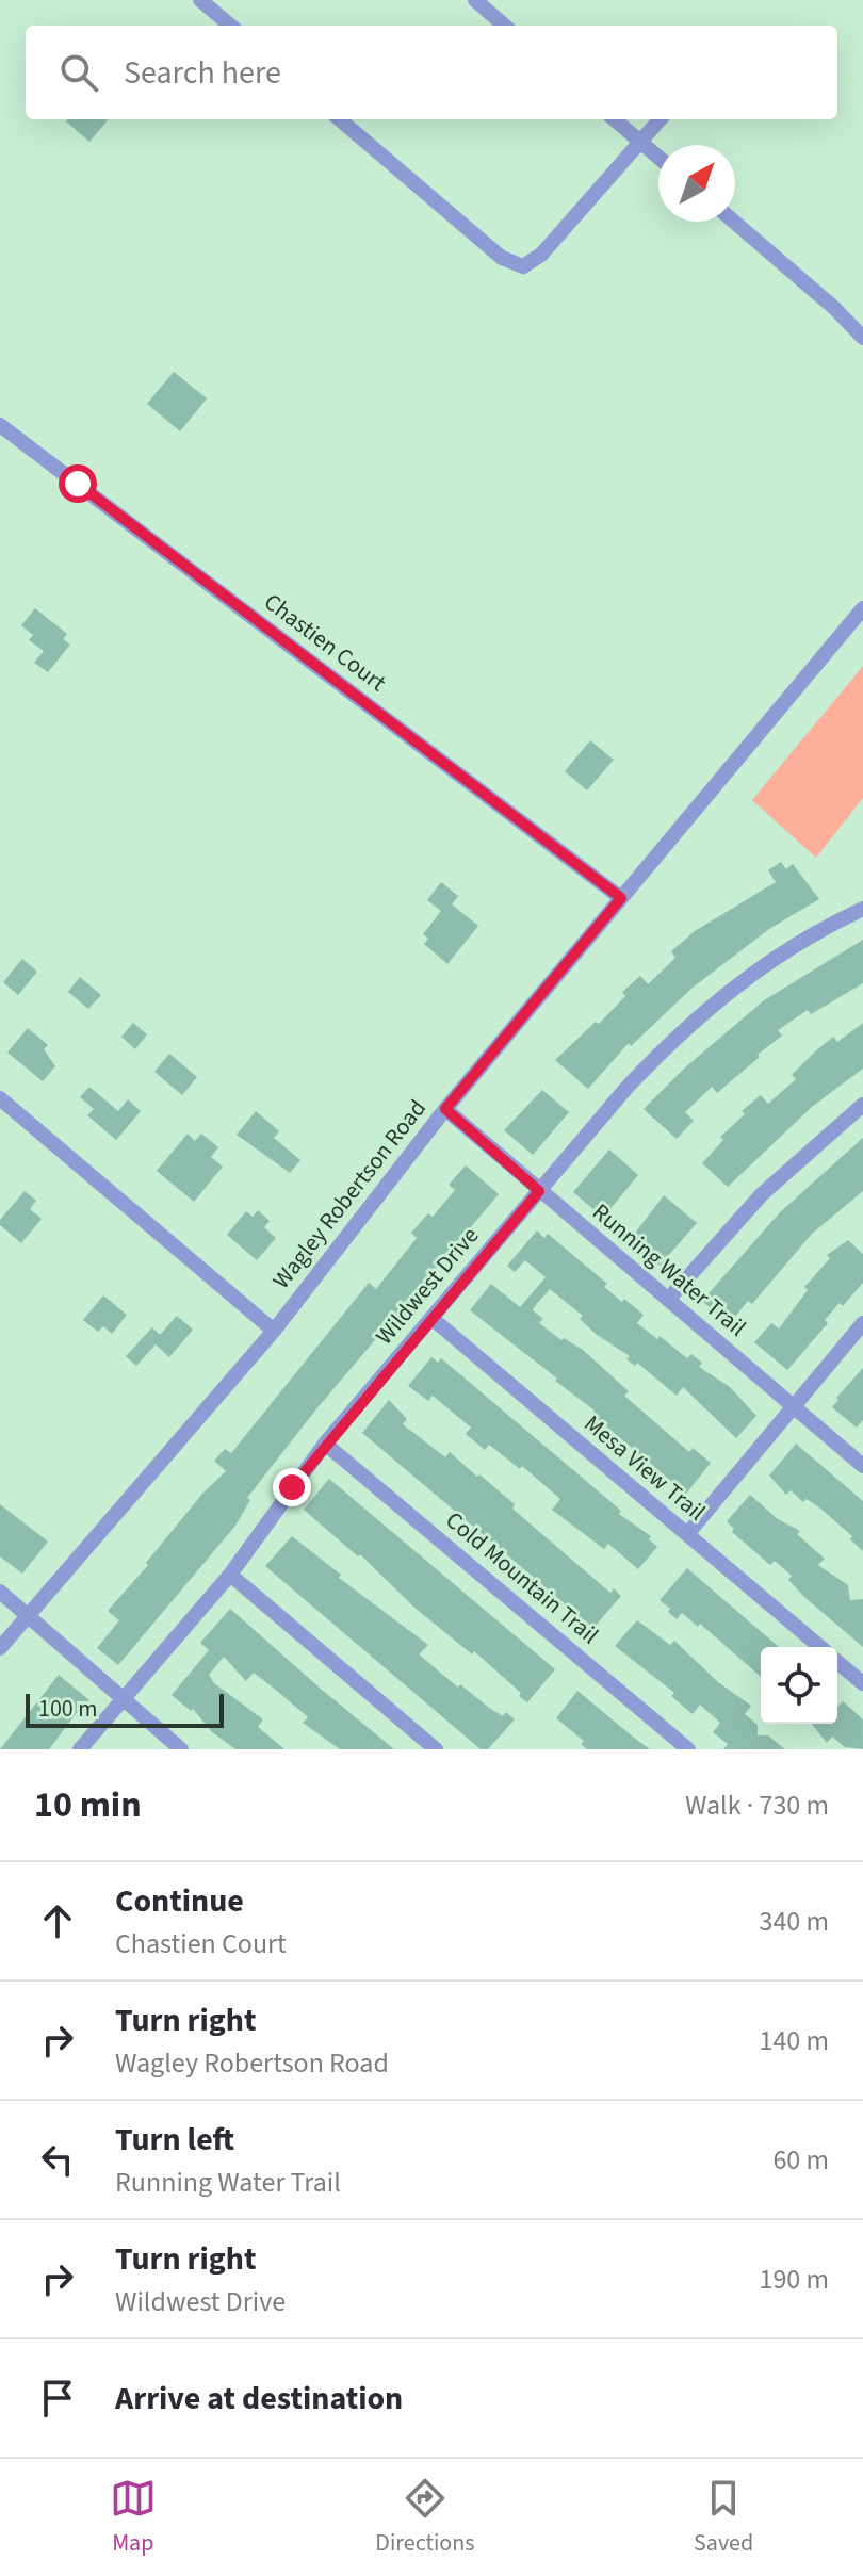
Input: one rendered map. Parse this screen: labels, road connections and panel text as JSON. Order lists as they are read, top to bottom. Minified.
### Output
{"streets":{"street":["Chastien Court","Wagley Robertson Road","Running Water Trail","Wildwest Drive","Mesa View Trail","Cold Mountain Trail"]},"crossings":[["Chastien Court","Wagley Robertson Road"],["Wagley Robertson Road","Running Water Trail"],["Running Water Trail","Wildwest Drive"],["Wildwest Drive","Mesa View Trail"],["Wildwest Drive","Cold Mountain Trail"]],"scale_bar":"100 m","north":"top right","page":{"search":"Search here","scale":"100 m","heading":["10 min","Walk · 730 m"],"list":[["Continue","Chastien Court","340 m"],["Turn right","Wagley Robertson Road","140 m"],["Turn left","Running Water Trail","60 m"],["Turn right","Wildwest Drive","190 m"],"Arrive at destination"],"nav":["Map","Directions","Saved"]}}
